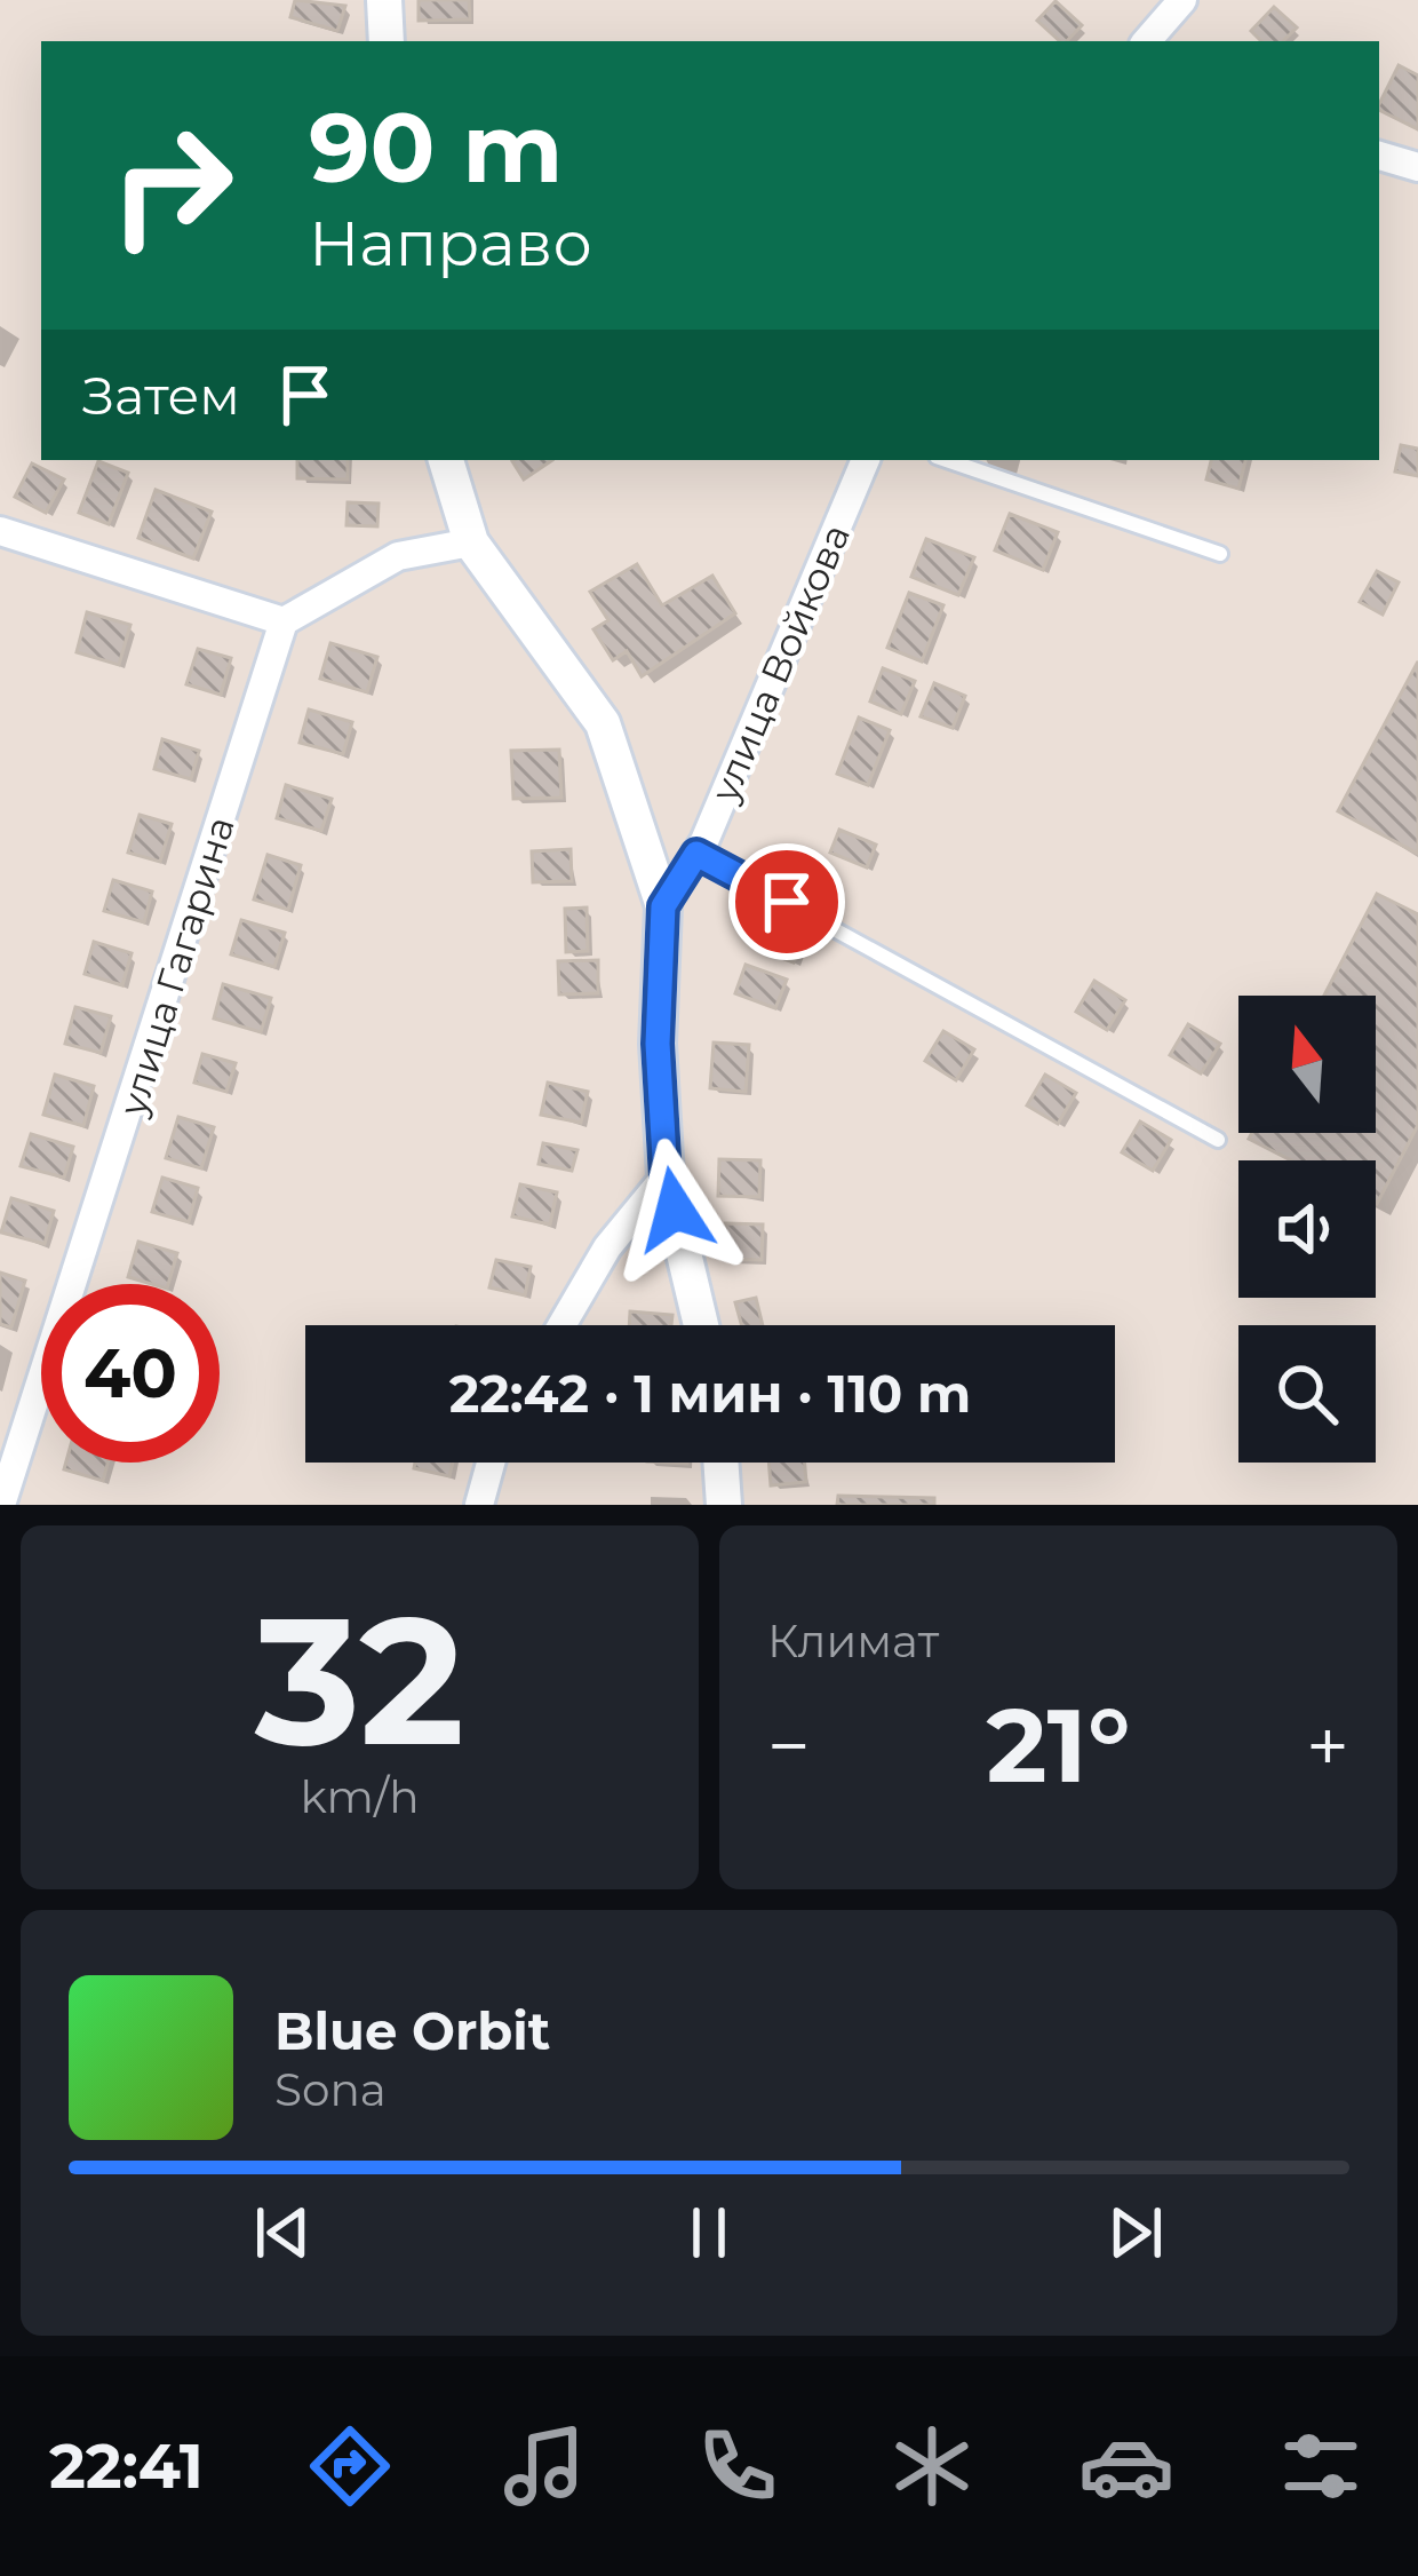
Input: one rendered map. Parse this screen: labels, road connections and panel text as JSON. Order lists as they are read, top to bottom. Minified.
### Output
{"streets":{"street":["улица Войкова","улица Гагарина"]},"north":"top","page":{"turn":["90 m","Направо"],"then":"Затем","limit":"40","trip":"22:42 · 1 мин · 110 m","tile":[["32","km/h"],"Климат"],"heat":["−","21°","+"],"song":["Blue Orbit","Sona"],"tabs":"22:41"}}
